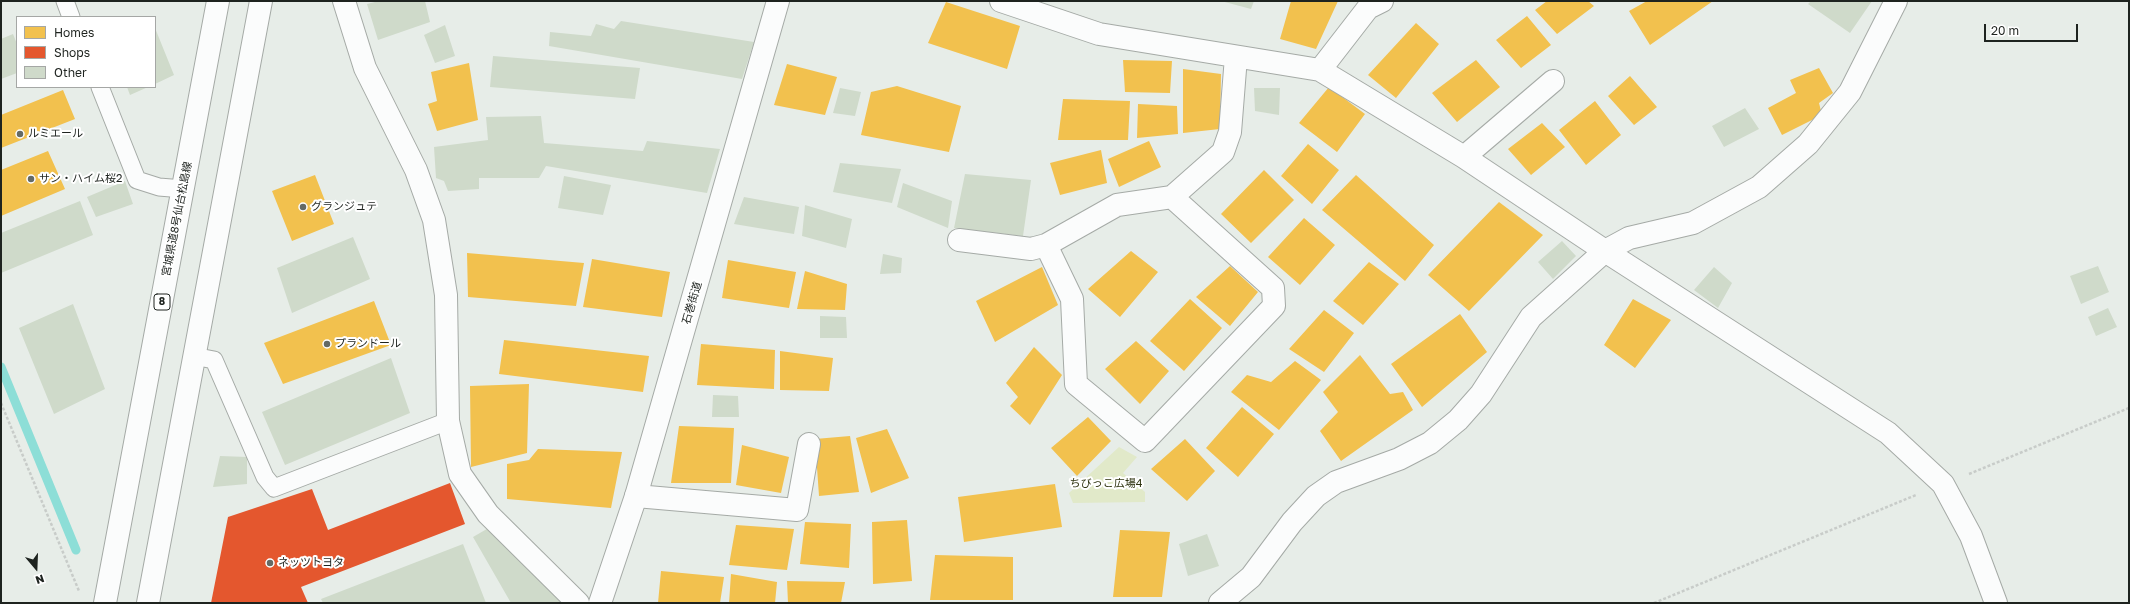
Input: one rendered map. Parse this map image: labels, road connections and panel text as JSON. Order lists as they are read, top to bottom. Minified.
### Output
{"streets":{"street":["宮城県道8号仙台松島線","8","石巻街道"]},"parks":["ちびっこ広場4"],"places":["ルミエール","サン・ハイム桜2","グランジュテ","プランドール","ネッツトヨタ"],"legend":["Homes","Shops","Other"],"scale_bar":"20 m","north":"bottom"}
